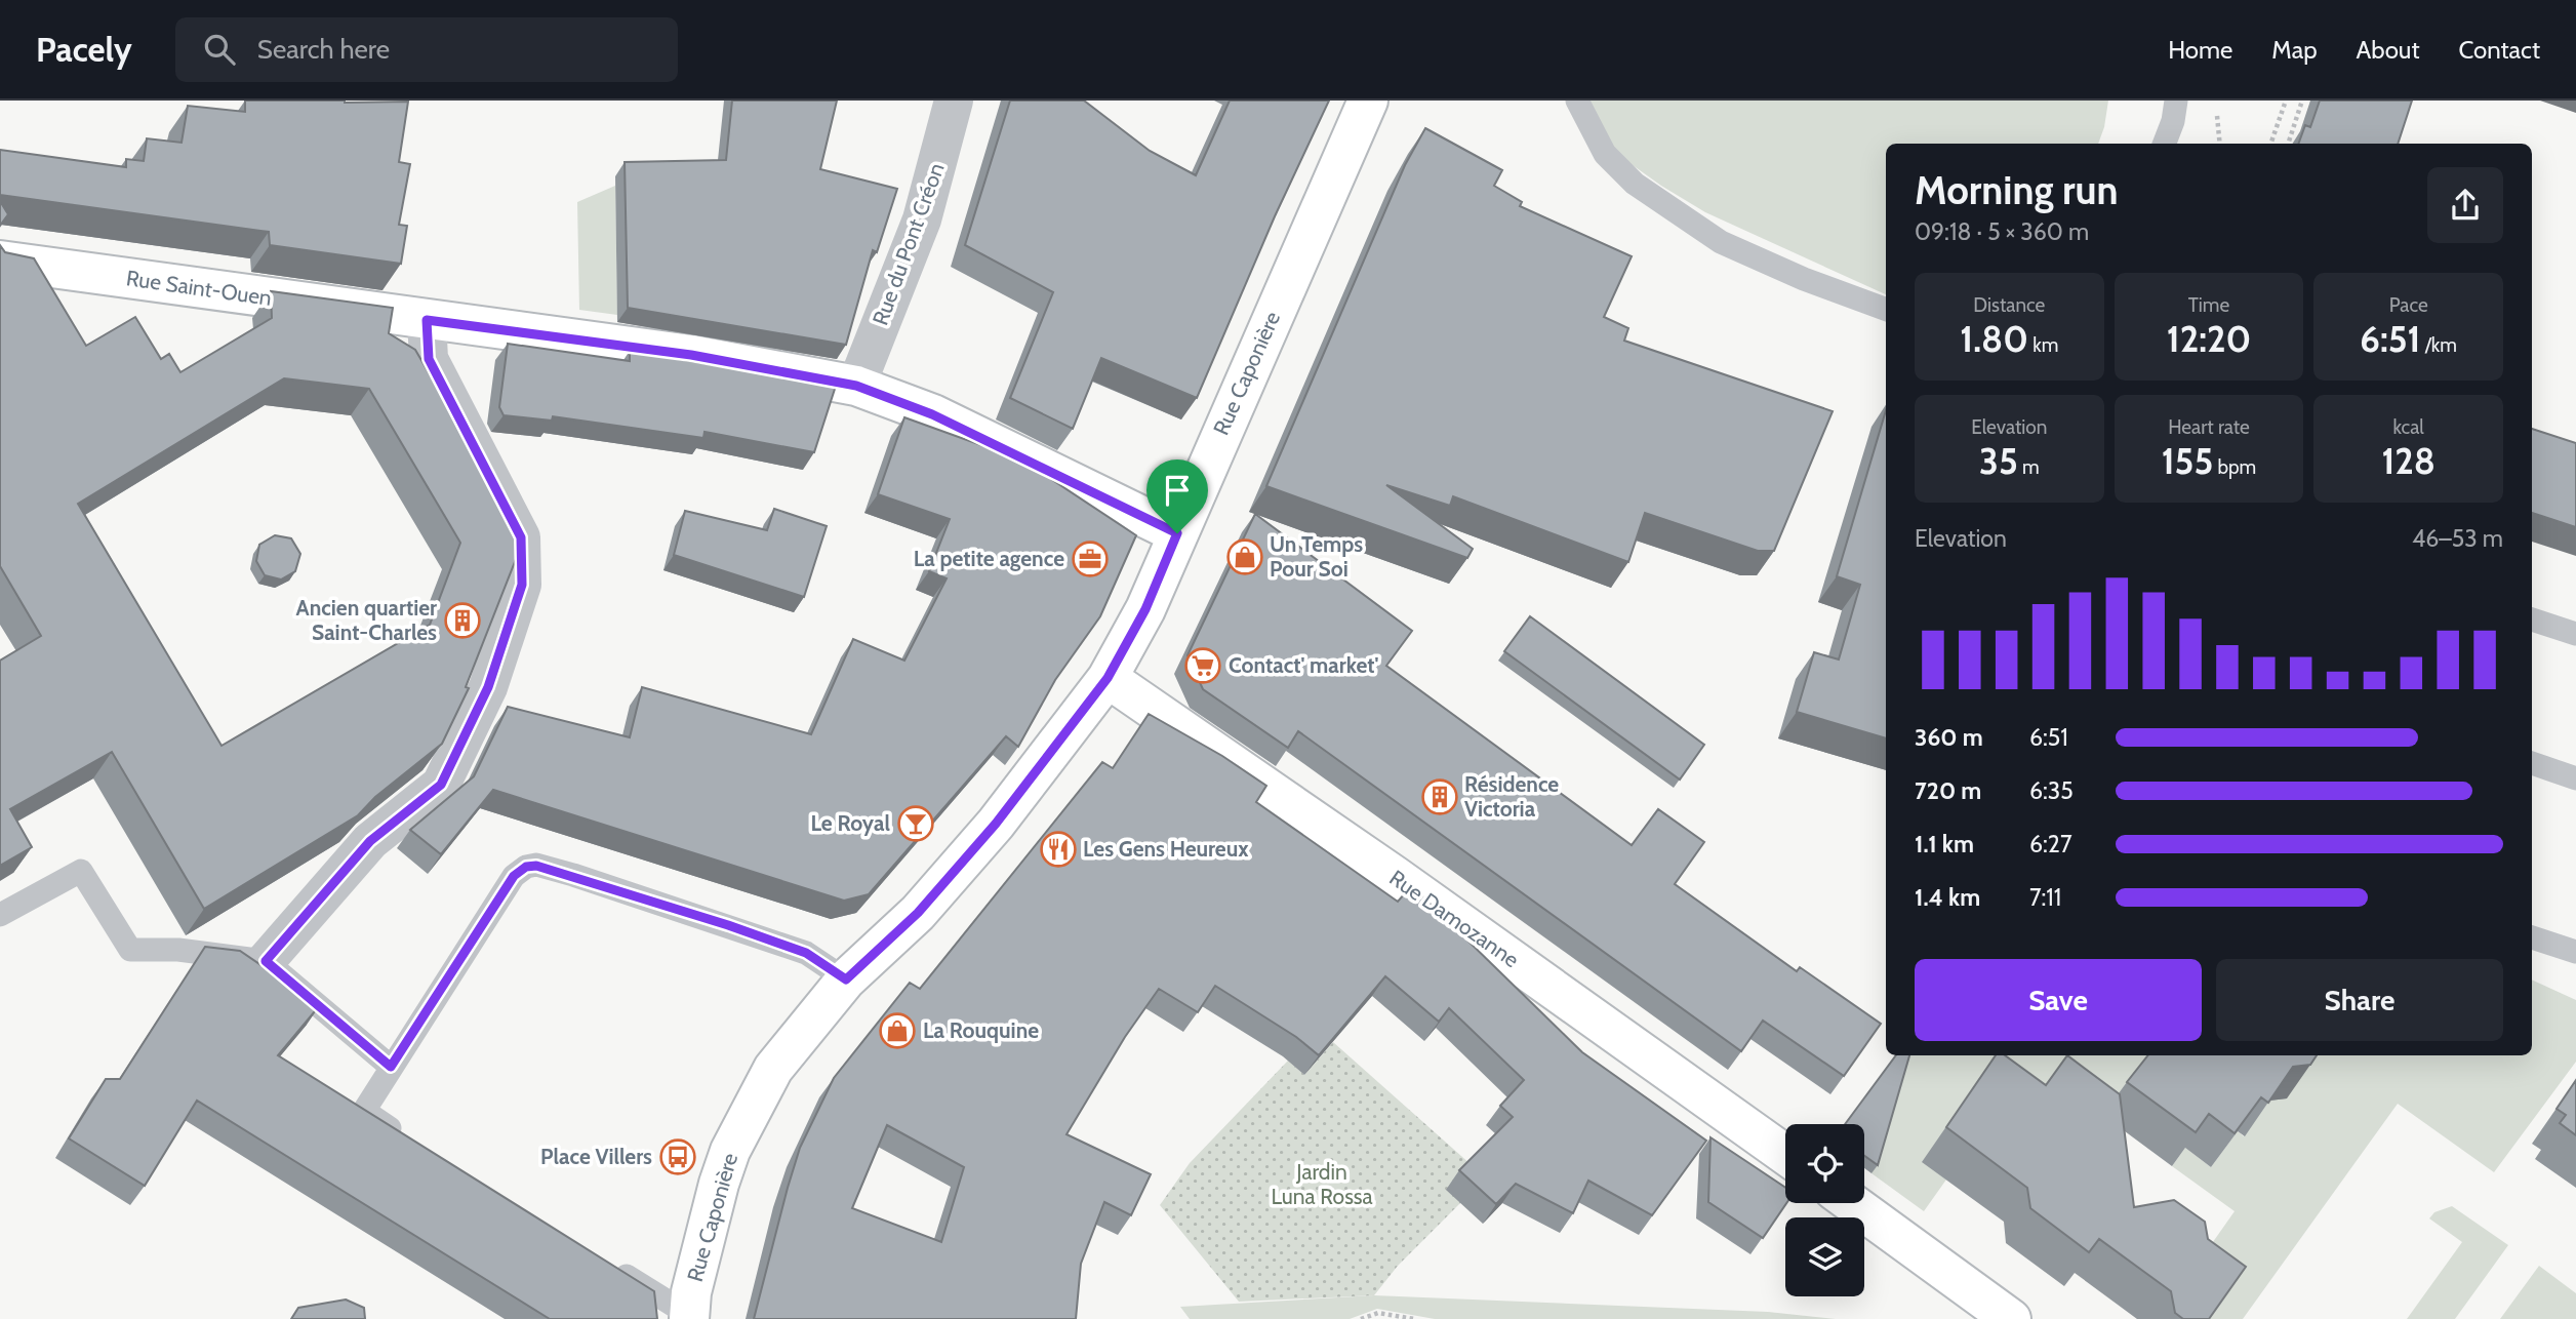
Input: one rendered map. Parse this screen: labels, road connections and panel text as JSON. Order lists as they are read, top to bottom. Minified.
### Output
{"streets":{"street":["Rue du Pont Créon","Rue Saint-Ouen","Rue Caponière","Rue Damozanne"]},"crossings":[["Rue du Pont Créon","Rue Saint-Ouen"],["Rue Saint-Ouen","Rue Caponière"],["Rue Caponière","Rue Damozanne"]],"parks":["Jardin Luna Rossa"],"places":{"shop":["Un Temps Pour Soi","La Rouquine"],"office":["La petite agence"],"building":["Ancien quartier Saint-Charles","Résidence Victoria"],"supermarket":["Contact' market'"],"bar":["Le Royal"],"restaurant":["Les Gens Heureux"],"bus stop":["Place Villers"]},"page":{"header":"Pacely","search":"Search here","nav":["Home","Map","About","Contact"],"heading":["Morning run","09:18 · 5 × 360 m"],"stats":[["Distance","1.80 km"],["Time","12:20"],["Pace","6:51 /km"],["Elevation","35 m"],["Heart rate","155 bpm"],["kcal","128"]],"chart":["Elevation","46–53 m"],"list":[{"name":"360 m","note":"6:51"},{"name":"720 m","note":"6:35"},{"name":"1.1 km","note":"6:27"},{"name":"1.4 km","note":"7:11"}],"buttons":["Save","Share"]}}
